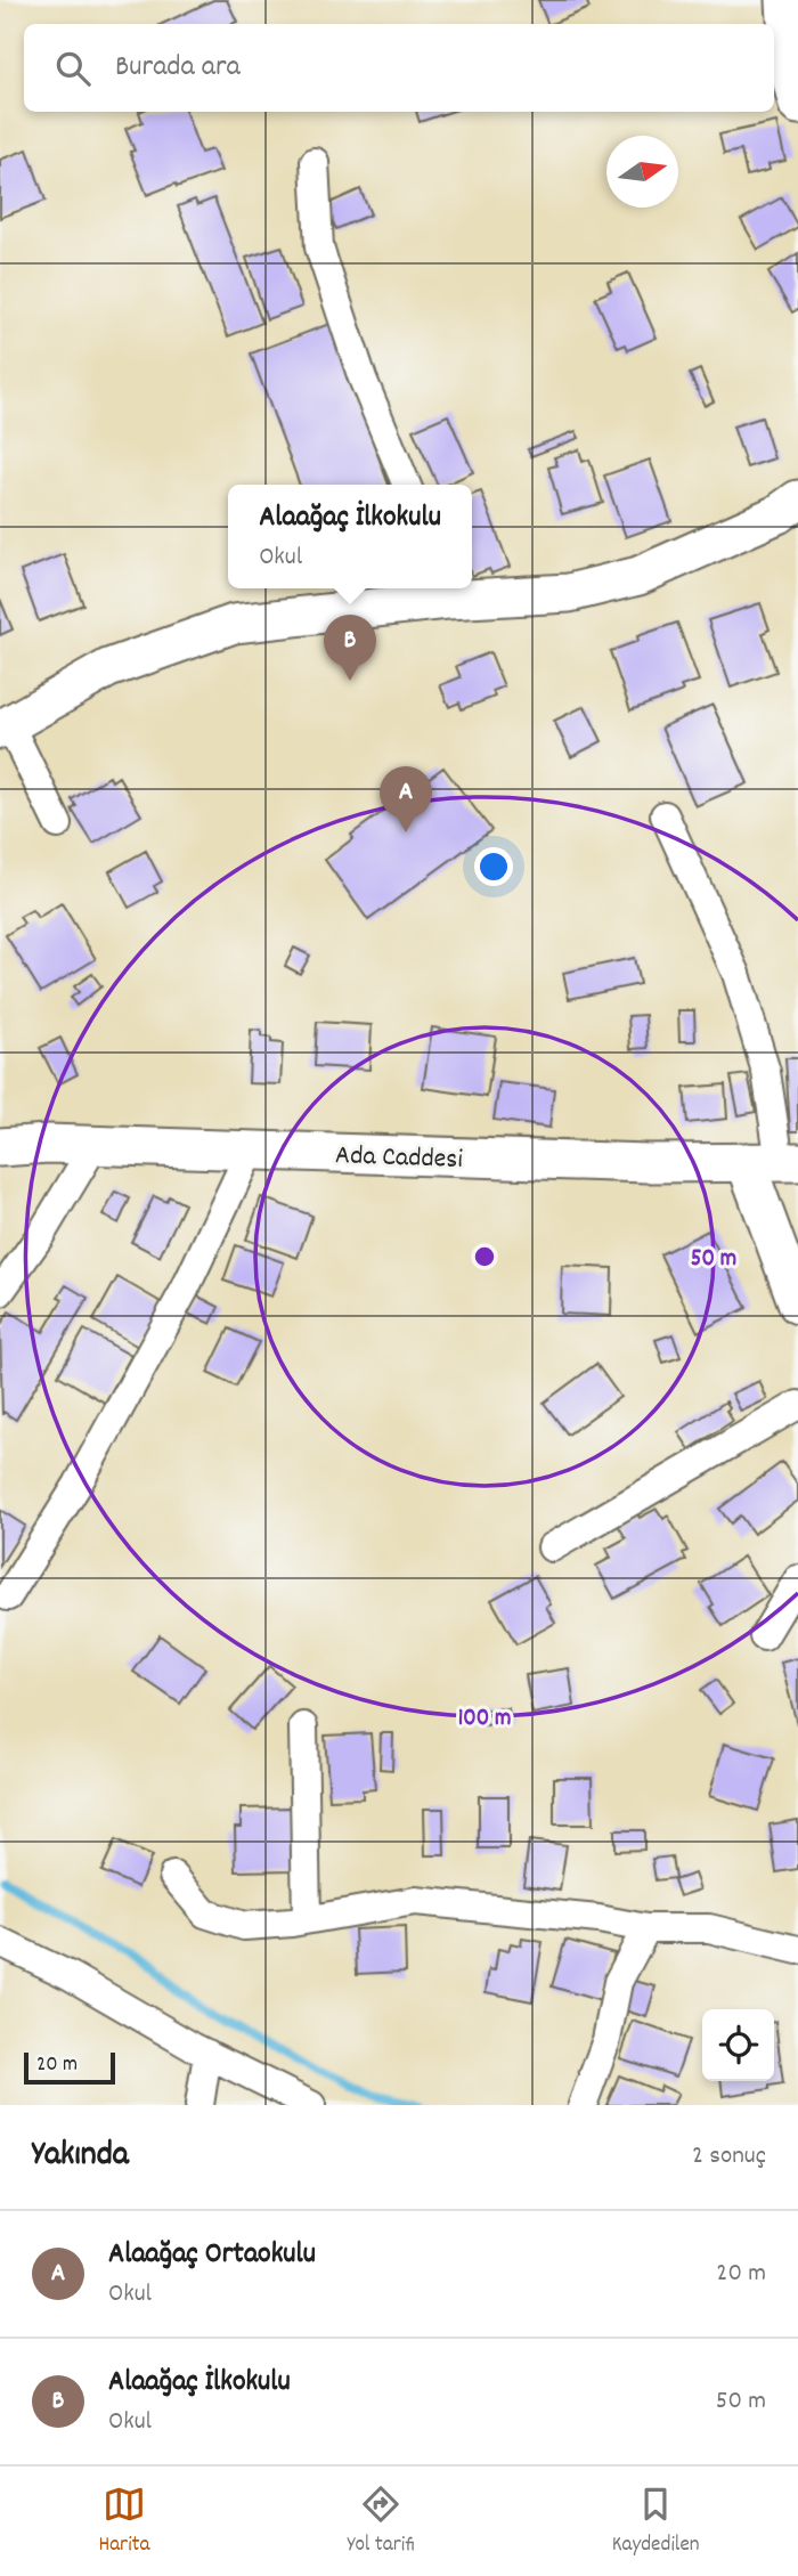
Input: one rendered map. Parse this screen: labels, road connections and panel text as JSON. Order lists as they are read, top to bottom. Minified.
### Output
{"streets":{"street":["Ada Caddesi"]},"scale_bar":"20 m","north":"right","page":{"search":"Burada ara","popup":["Alaağaç İlkokulu","Okul"],"pins":["B","A"],"scale":"20 m","heading":["Yakında","2 sonuç"],"list":[{"mark":"A","name":"Alaağaç Ortaokulu","note":"Okul","value":"20 m"},{"mark":"B","name":"Alaağaç İlkokulu","note":"Okul","value":"50 m"}],"nav":["Harita","Yol tarifi","Kaydedilen"]},"rings":["50 m","100 m"]}
